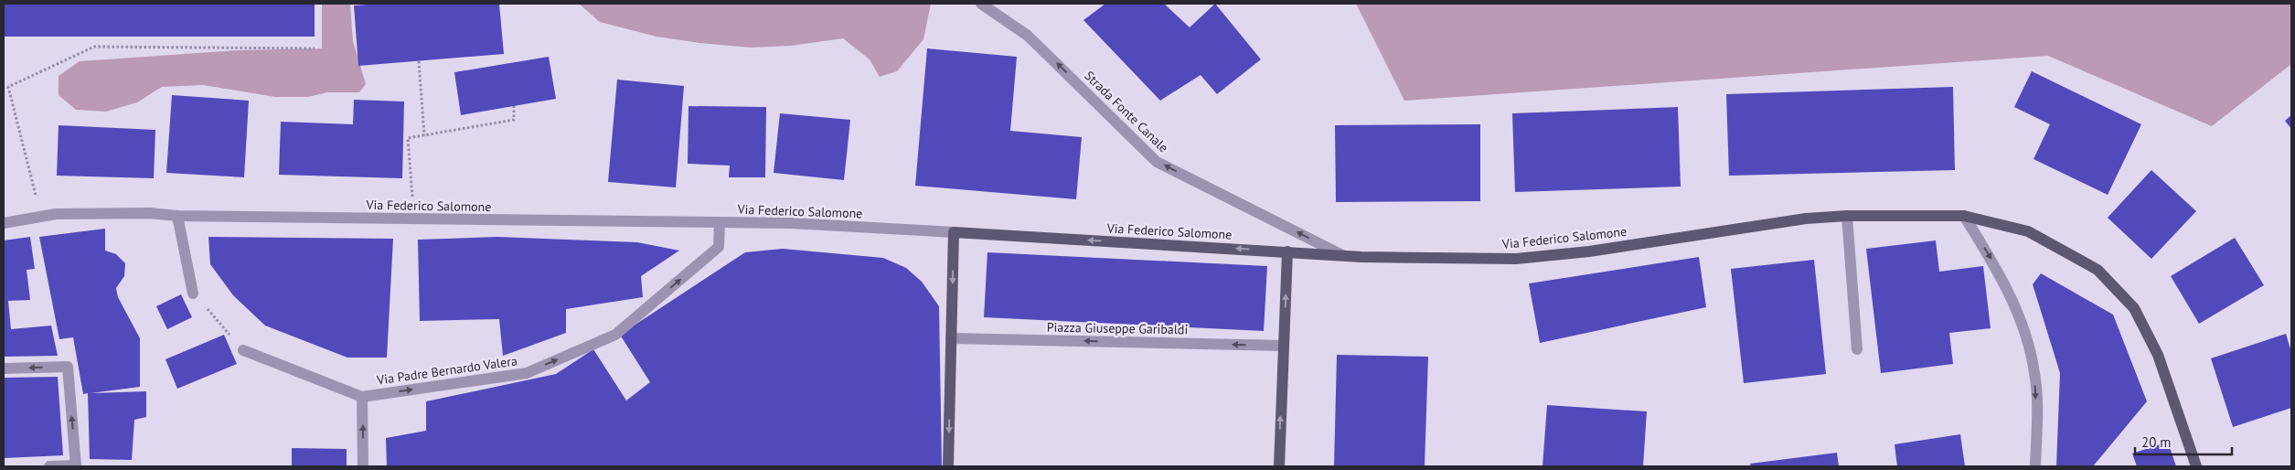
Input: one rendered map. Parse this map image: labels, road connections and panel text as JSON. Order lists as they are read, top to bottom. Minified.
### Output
{"streets":{"main road":["Via Federico Salomone"],"street":["Strada Fonte Canale","Piazza Giuseppe Garibaldi","Via Padre Bernardo Valera"]},"crossings":[["Strada Fonte Canale","Via Federico Salomone"],["Via Federico Salomone","Via Padre Bernardo Valera"]],"one_way":["Strada Fonte Canale","Piazza Giuseppe Garibaldi","Via Padre Bernardo Valera"],"scale_bar":"20 m"}
